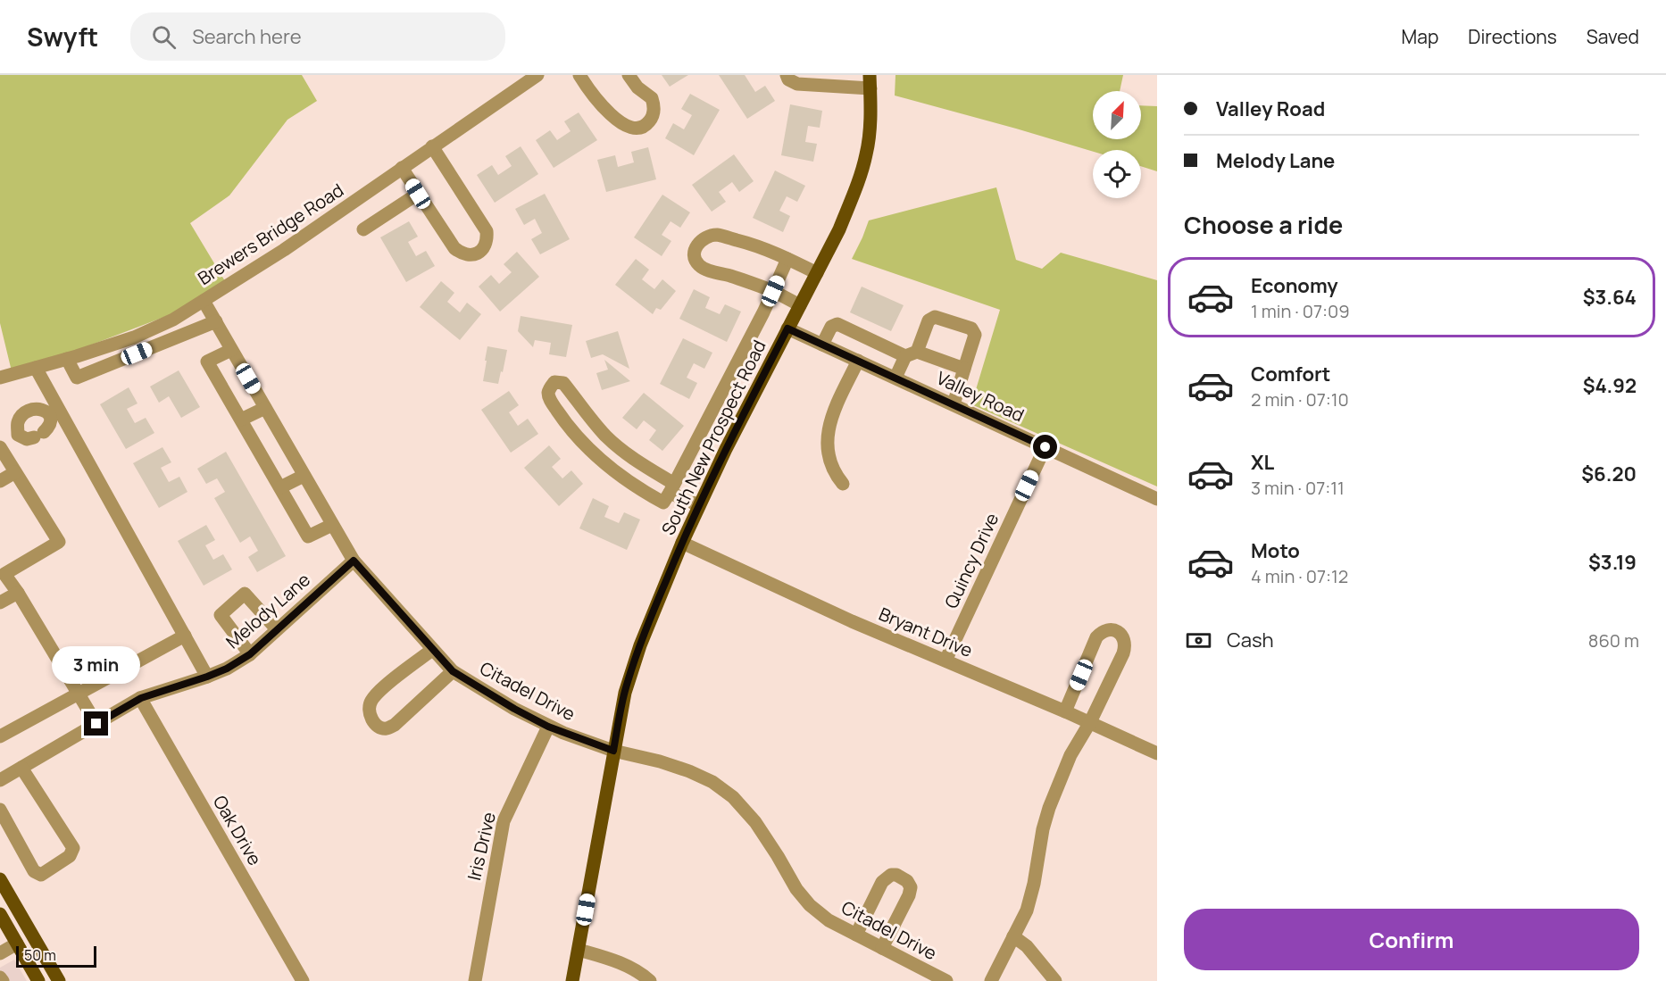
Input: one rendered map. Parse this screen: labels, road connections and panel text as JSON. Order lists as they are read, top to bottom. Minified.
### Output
{"streets":{"main road":["South New Prospect Road"],"street":["Brewers Bridge Road","Valley Road","Quincy Drive","Melody Lane","Bryant Drive","Citadel Drive","Oak Drive","Iris Drive"]},"crossings":[["Brewers Bridge Road","Citadel Drive"],["Valley Road","South New Prospect Road"],["Valley Road","Quincy Drive"],["South New Prospect Road","Bryant Drive"],["South New Prospect Road","Citadel Drive"],["Quincy Drive","Bryant Drive"],["Melody Lane","Citadel Drive"],["Melody Lane","Oak Drive"],["Citadel Drive","Iris Drive"]],"scale_bar":"50 m","north":"top right","page":{"header":"Swyft","search":"Search here","nav":["Map","Directions","Saved"],"banner":["Valley Road","Melody Lane"],"heading":"Choose a ride","list":[{"name":"Economy","note":"1 min · 07:09","value":"$3.64"},{"name":"Comfort","note":"2 min · 07:10","value":"$4.92"},{"name":"XL","note":"3 min · 07:11","value":"$6.20"},{"name":"Moto","note":"4 min · 07:12","value":"$3.19"}],"pay":["Cash","860 m"],"bubble":"3 min","buttons":"Confirm","scale":"50 m"}}
